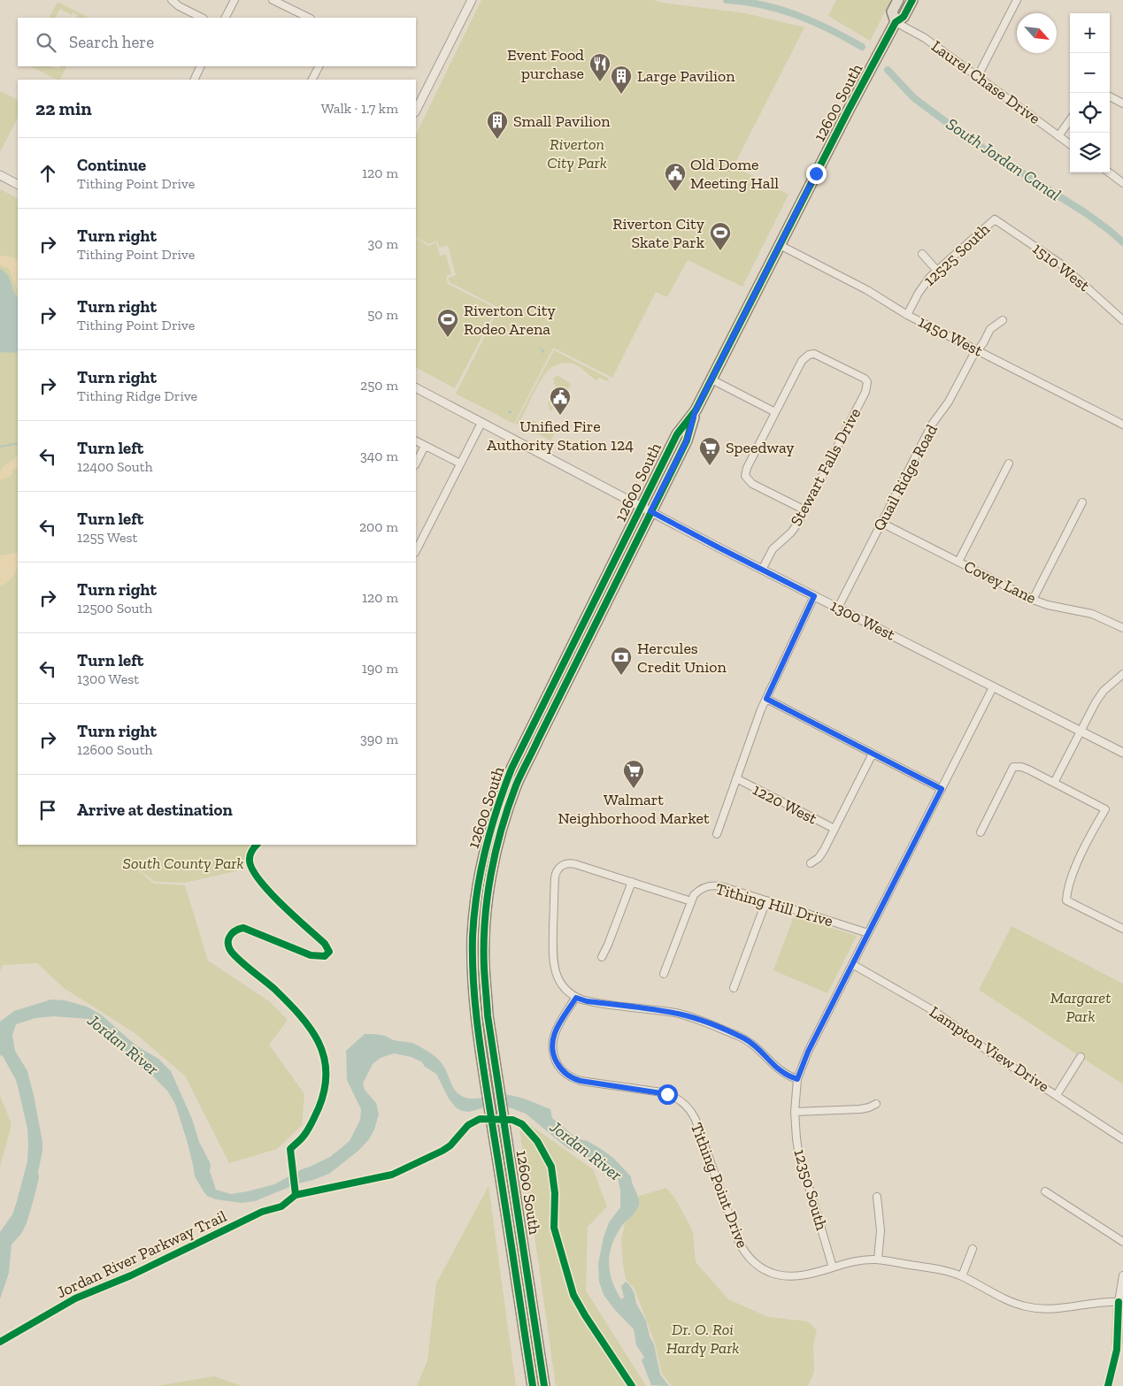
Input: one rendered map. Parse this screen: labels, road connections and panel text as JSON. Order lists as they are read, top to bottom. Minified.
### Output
{"streets":{"main road":["12600 South"],"street":["Laurel Chase Drive","12525 South","1510 West","1450 West","Stewart Falls Drive","Quail Ridge Road","Covey Lane","1300 West","1220 West","Tithing Hill Drive","Lampton View Drive","Tithing Point Drive","12350 South"],"cycle path":["Jordan River Parkway Trail"]},"crossings":[["Laurel Chase Drive","12600 South"],["12600 South","1450 West"],["12600 South","1300 West"],["12525 South","1510 West"],["12525 South","1450 West"],["1450 West","Quail Ridge Road"],["Stewart Falls Drive","1300 West"],["Quail Ridge Road","Covey Lane"],["Quail Ridge Road","1300 West"],["1300 West","12350 South"],["Tithing Hill Drive","Tithing Point Drive"],["Tithing Hill Drive","12350 South"],["Lampton View Drive","12350 South"],["Tithing Point Drive","12350 South"]],"water":["South Jordan Canal","Jordan River"],"parks":["Riverton City Park","South County Park","Margaret Park","Dr. O. Roi Hardy Park"],"places":{"restaurant":["Event Food purchase"],"building":["Large Pavilion","Small Pavilion"],"public building":["Old Dome Meeting Hall","Unified Fire Authority Station 124"],"sports":["Riverton City Skate Park","Riverton City Rodeo Arena"],"supermarket":["Speedway","Walmart Neighborhood Market"],"bank":["Hercules Credit Union"]},"north":"bottom right","page":{"map_buttons":["+","−"],"search":"Search here","heading":["22 min","Walk · 1.7 km"],"list":[["Continue","Tithing Point Drive","120 m"],["Turn right","Tithing Point Drive","30 m"],["Turn right","Tithing Point Drive","50 m"],["Turn right","Tithing Ridge Drive","250 m"],["Turn left","12400 South","340 m"],["Turn left","1255 West","200 m"],["Turn right","12500 South","120 m"],["Turn left","1300 West","190 m"],["Turn right","12600 South","390 m"],"Arrive at destination"]}}
